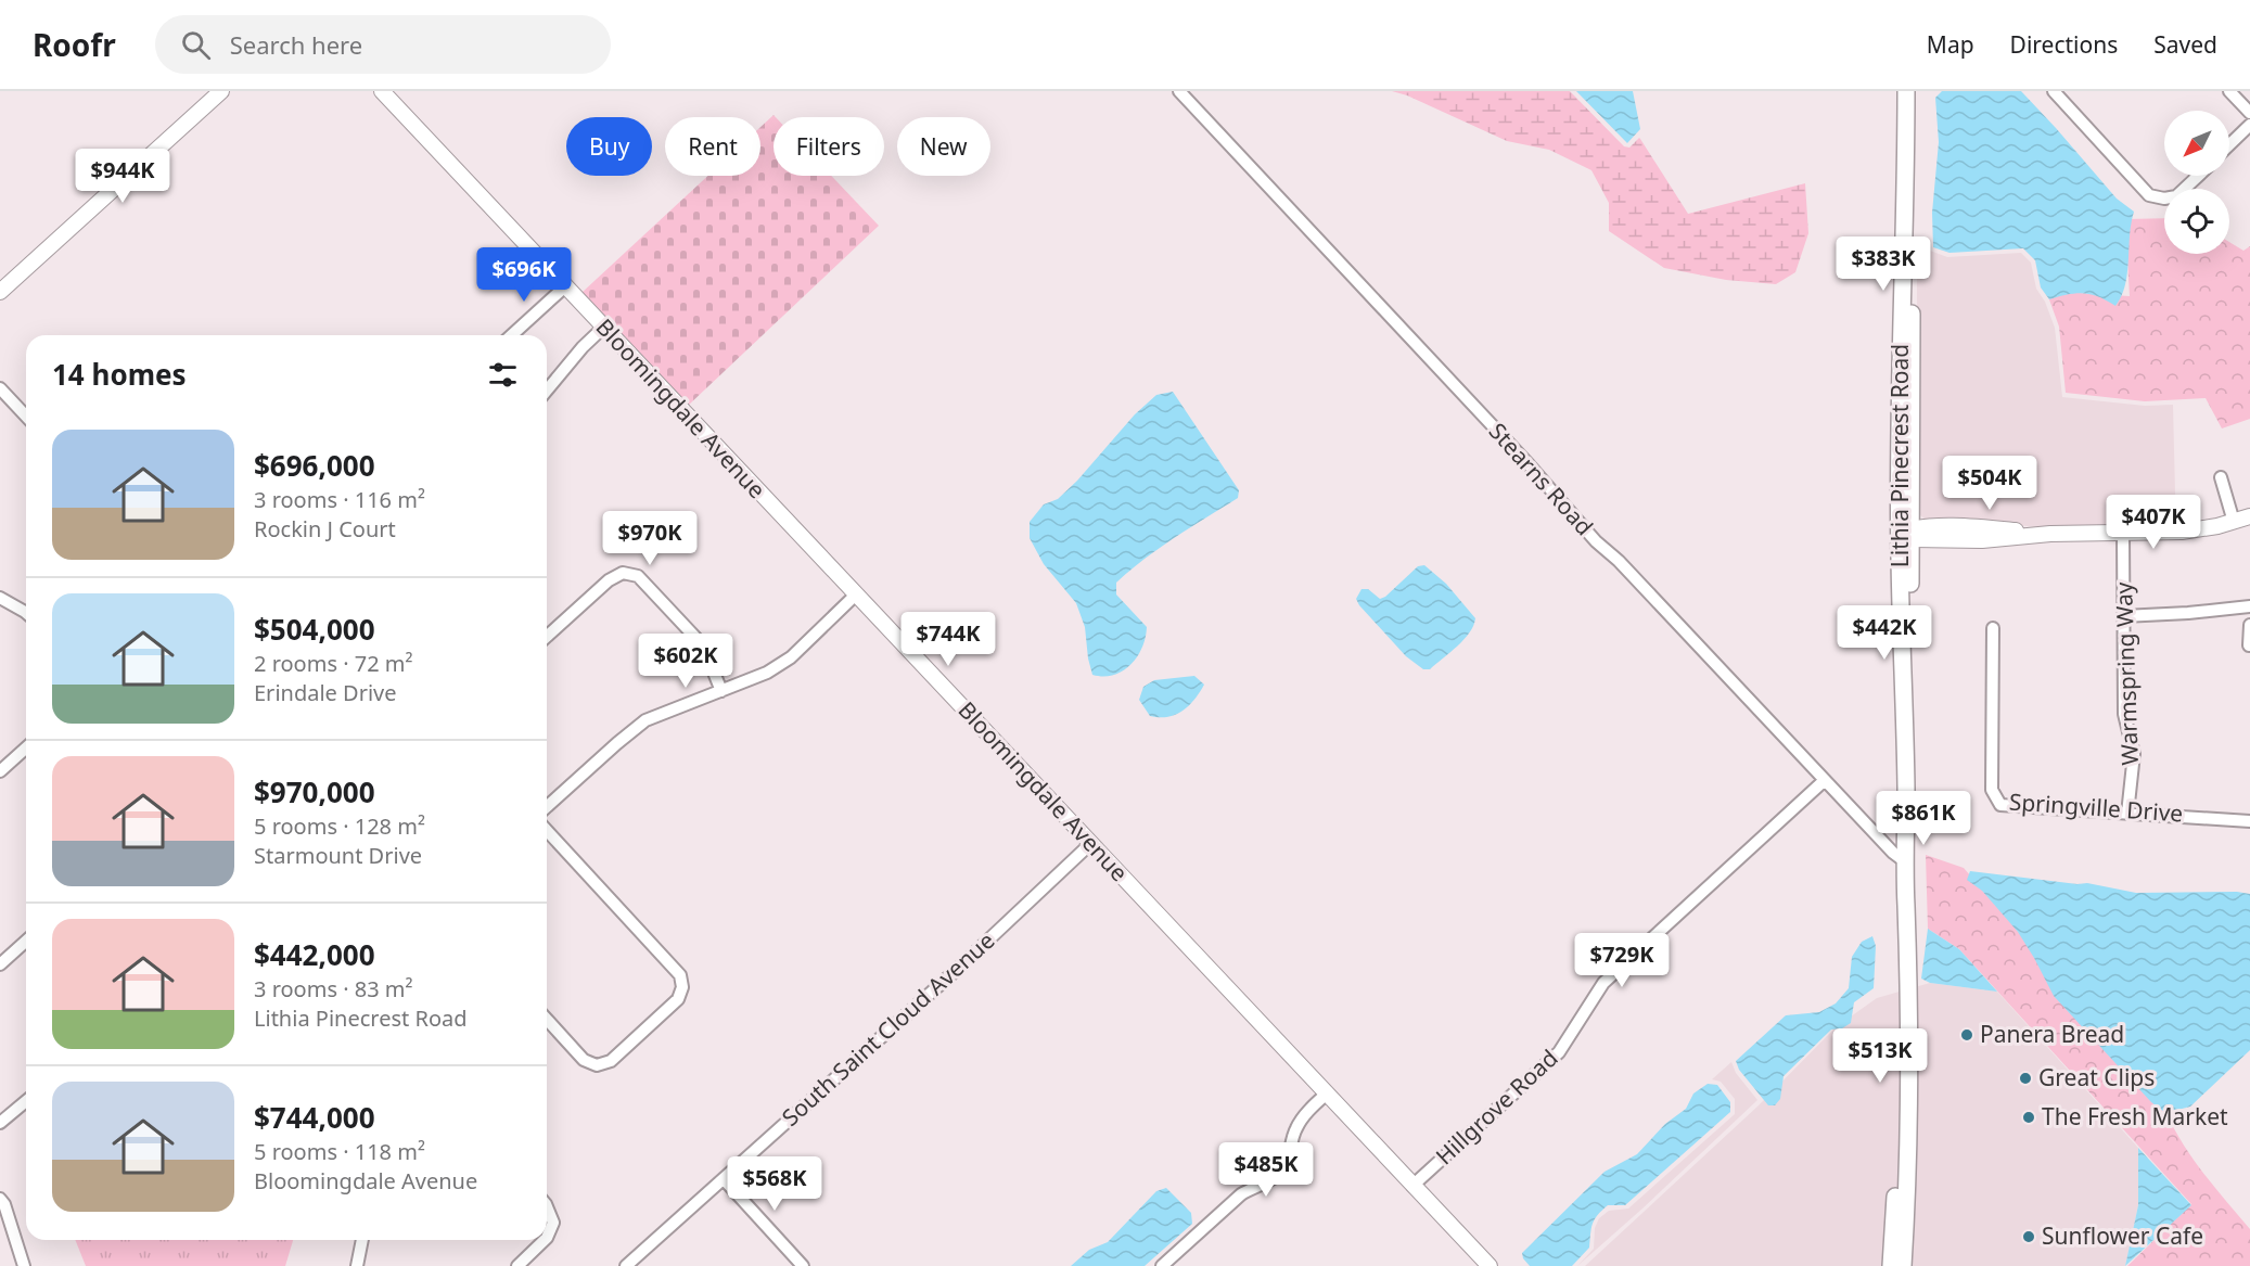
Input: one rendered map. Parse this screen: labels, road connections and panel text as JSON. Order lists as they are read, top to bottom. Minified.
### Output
{"streets":{"main road":["Lithia Pinecrest Road"],"street":["Bloomingdale Avenue","Stearns Road","Warmspring Way","Springville Drive","South Saint Cloud Avenue","Hillgrove Road"]},"crossings":[["Bloomingdale Avenue","South Saint Cloud Avenue"],["Bloomingdale Avenue","Hillgrove Road"],["Lithia Pinecrest Road","Stearns Road"],["Stearns Road","Hillgrove Road"],["Warmspring Way","Springville Drive"]],"places":["Panera Bread","Great Clips","The Fresh Market","Sunflower Cafe"],"north":"bottom left","page":{"header":"Roofr","search":"Search here","nav":["Map","Directions","Saved"],"chip":["Buy","Rent","Filters","New"],"price":["$944K","$383K","$696K","$504K","$407K","$970K","$442K","$744K","$602K","$861K","$729K","$513K","$485K","$568K"],"heading":"14 homes","list":[{"name":"$696,000","note":"3 rooms · 116 m² · Rockin J Court"},{"name":"$504,000","note":"2 rooms · 72 m² · Erindale Drive"},{"name":"$970,000","note":"5 rooms · 128 m² · Starmount Drive"},{"name":"$442,000","note":"3 rooms · 83 m² · Lithia Pinecrest Road"},{"name":"$744,000","note":"5 rooms · 118 m² · Bloomingdale Avenue"}]}}
